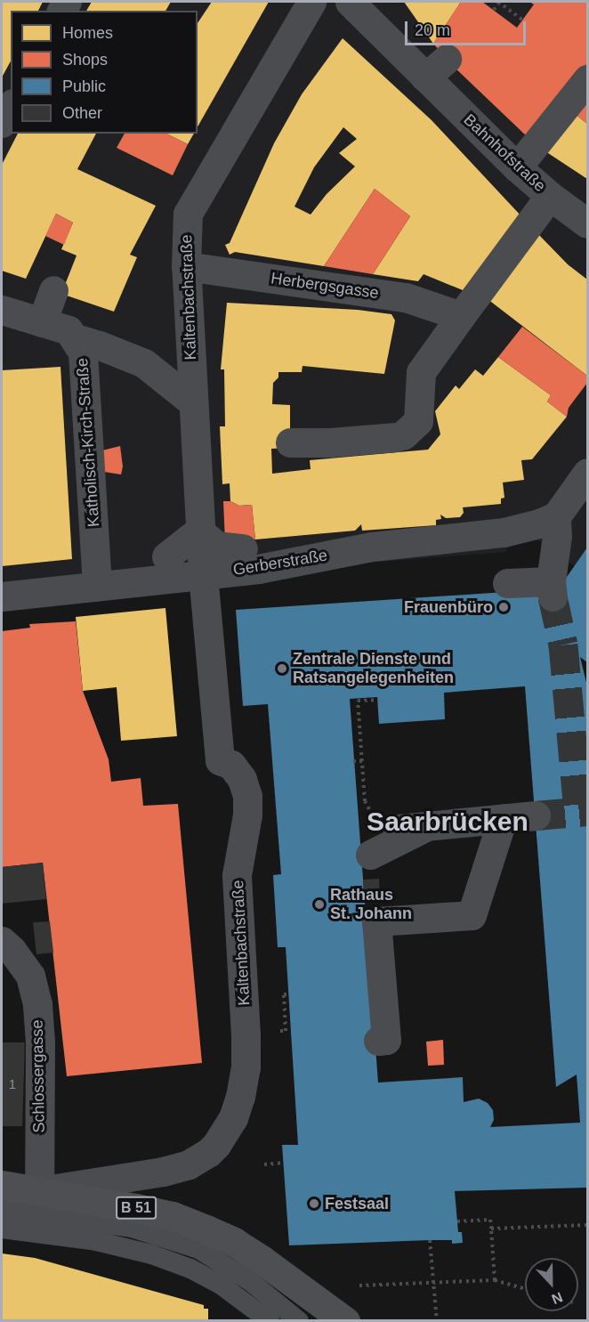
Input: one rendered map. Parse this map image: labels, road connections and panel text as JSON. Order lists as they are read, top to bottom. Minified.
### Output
{"streets":{"main road":["B 51"],"street":["Bahnhofstraße","Herbergsgasse","Kaltenbachstraße","Katholisch-Kirch-Straße","Gerberstraße","Schlossergasse"]},"crossings":[["Herbergsgasse","Kaltenbachstraße"],["Kaltenbachstraße","Gerberstraße"],["Kaltenbachstraße","Schlossergasse"],["Kaltenbachstraße","B 51"],["Katholisch-Kirch-Straße","Gerberstraße"],["Schlossergasse","B 51"]],"districts":["Saarbrücken"],"places":["Frauenbüro","Zentrale Dienste und Ratsangelegenheiten","Rathaus St. Johann","Festsaal"],"house_numbers":["1"],"legend":["Homes","Shops","Public","Other"],"scale_bar":"20 m","north":"bottom"}
